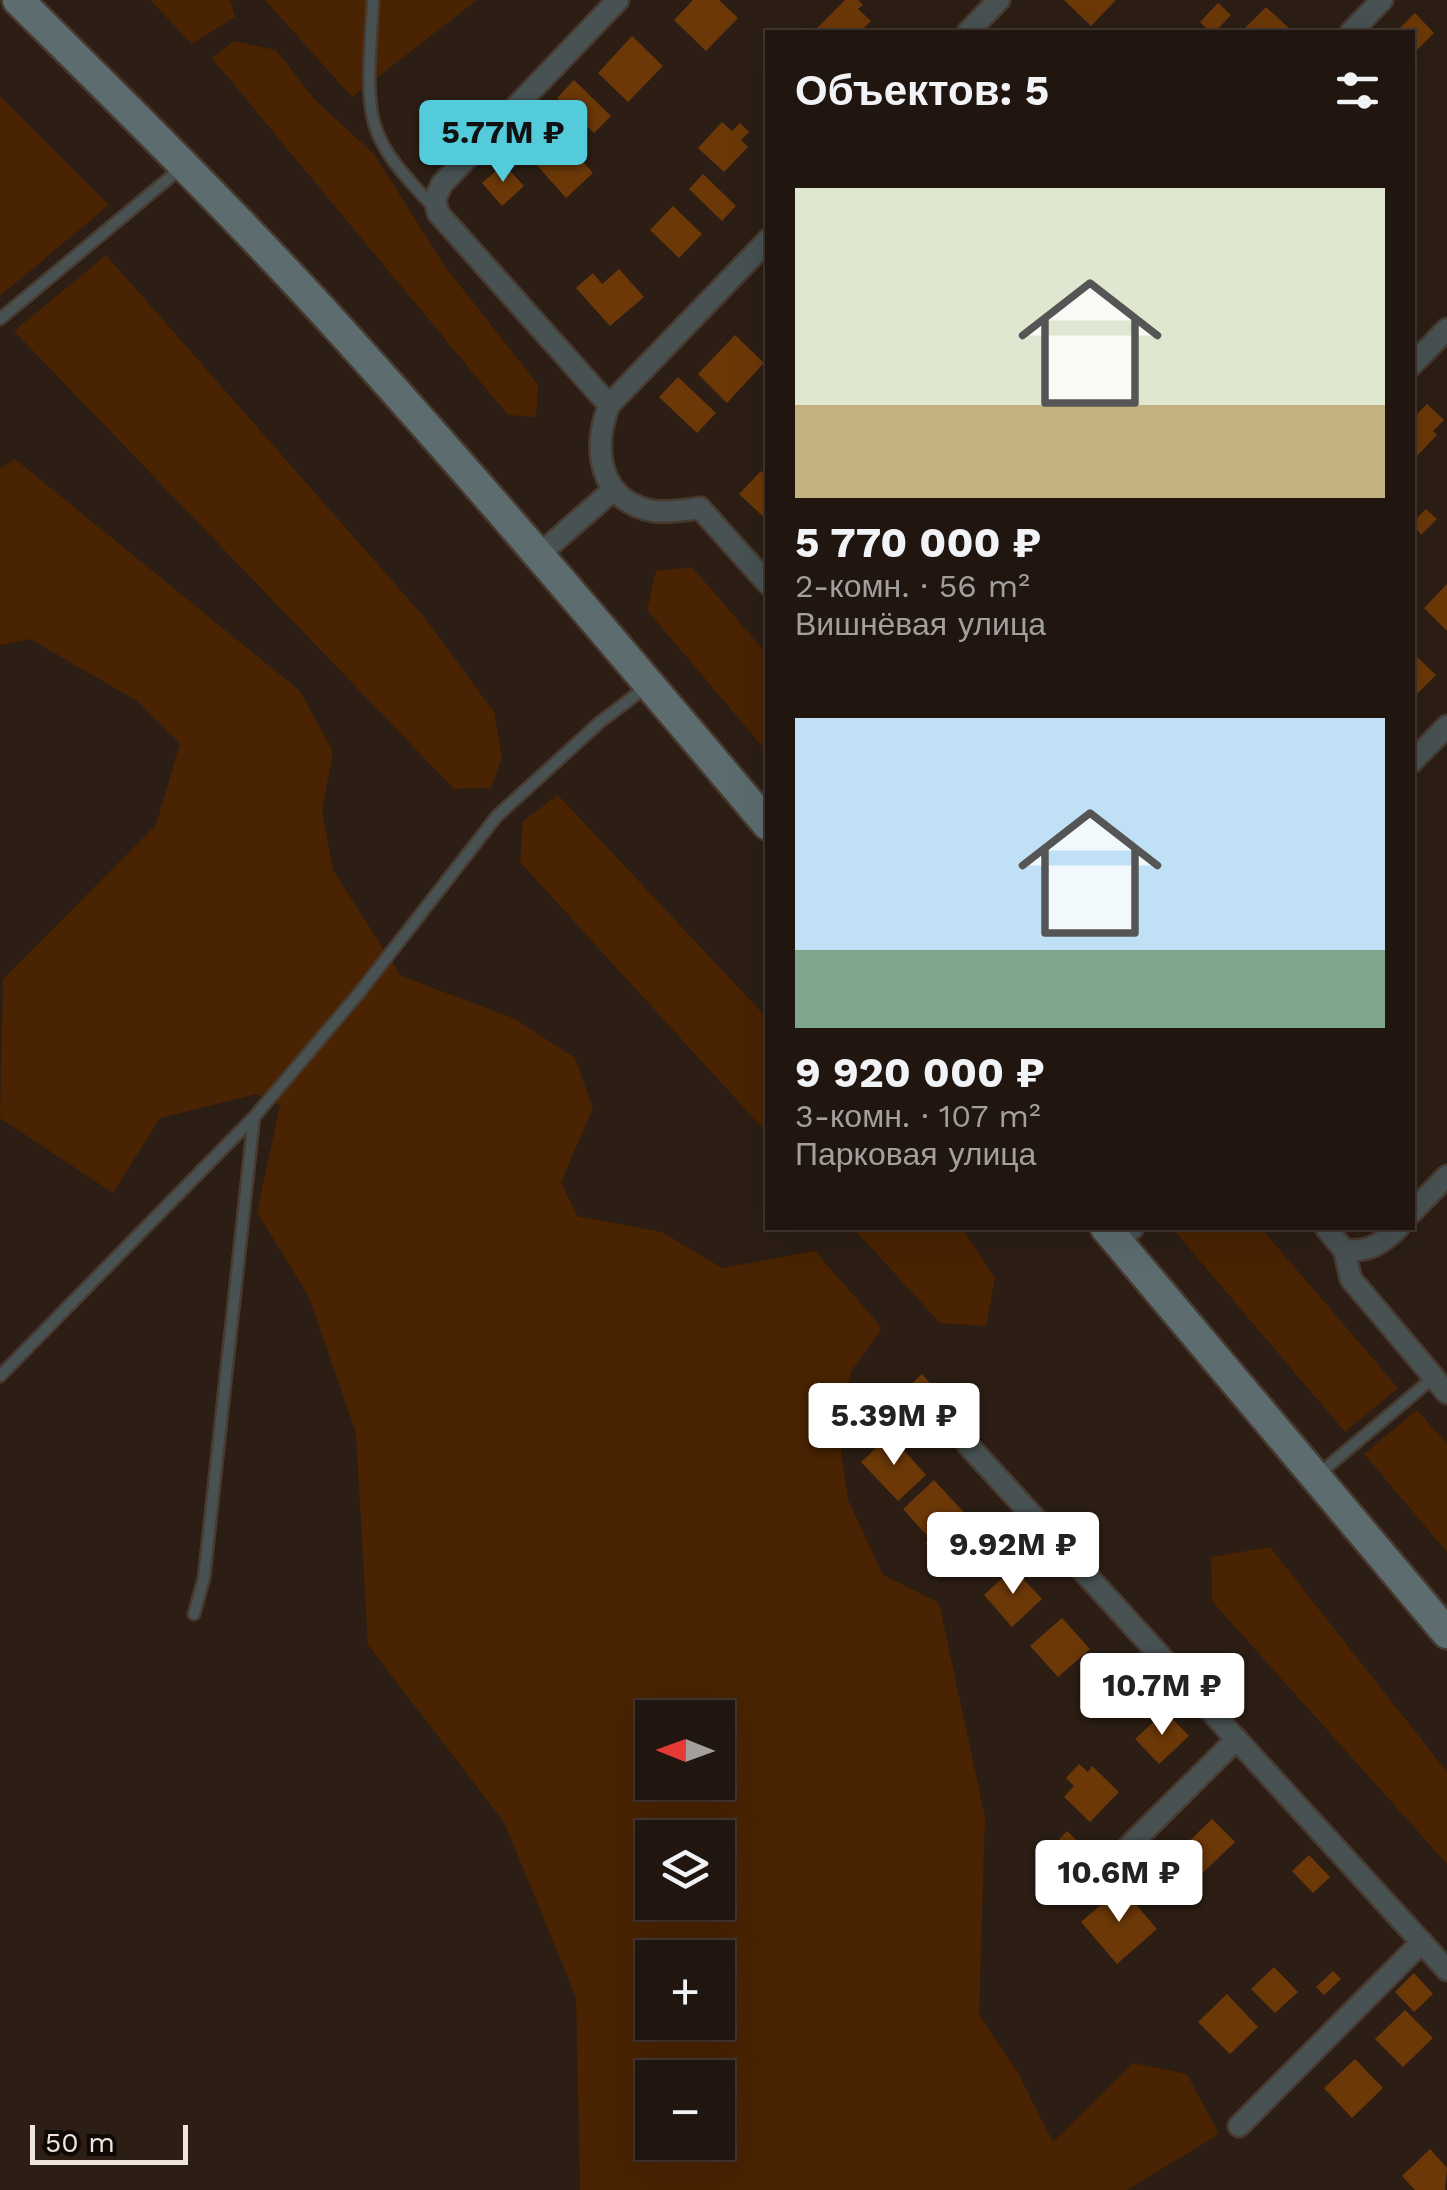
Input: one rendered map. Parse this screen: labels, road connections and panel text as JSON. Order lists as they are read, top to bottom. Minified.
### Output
{"scale_bar":"50 m","north":"left","page":{"heading":"Объектов: 5","price":["5.77M ₽","5.39M ₽","9.92M ₽","10.7M ₽","10.6M ₽"],"list":[{"name":"5 770 000 ₽","note":"2-комн. · 56 m² · Вишнёвая улица"},{"name":"9 920 000 ₽","note":"3-комн. · 107 m² · Парковая улица"}],"map_buttons":["+","−"],"scale":"50 m"}}
